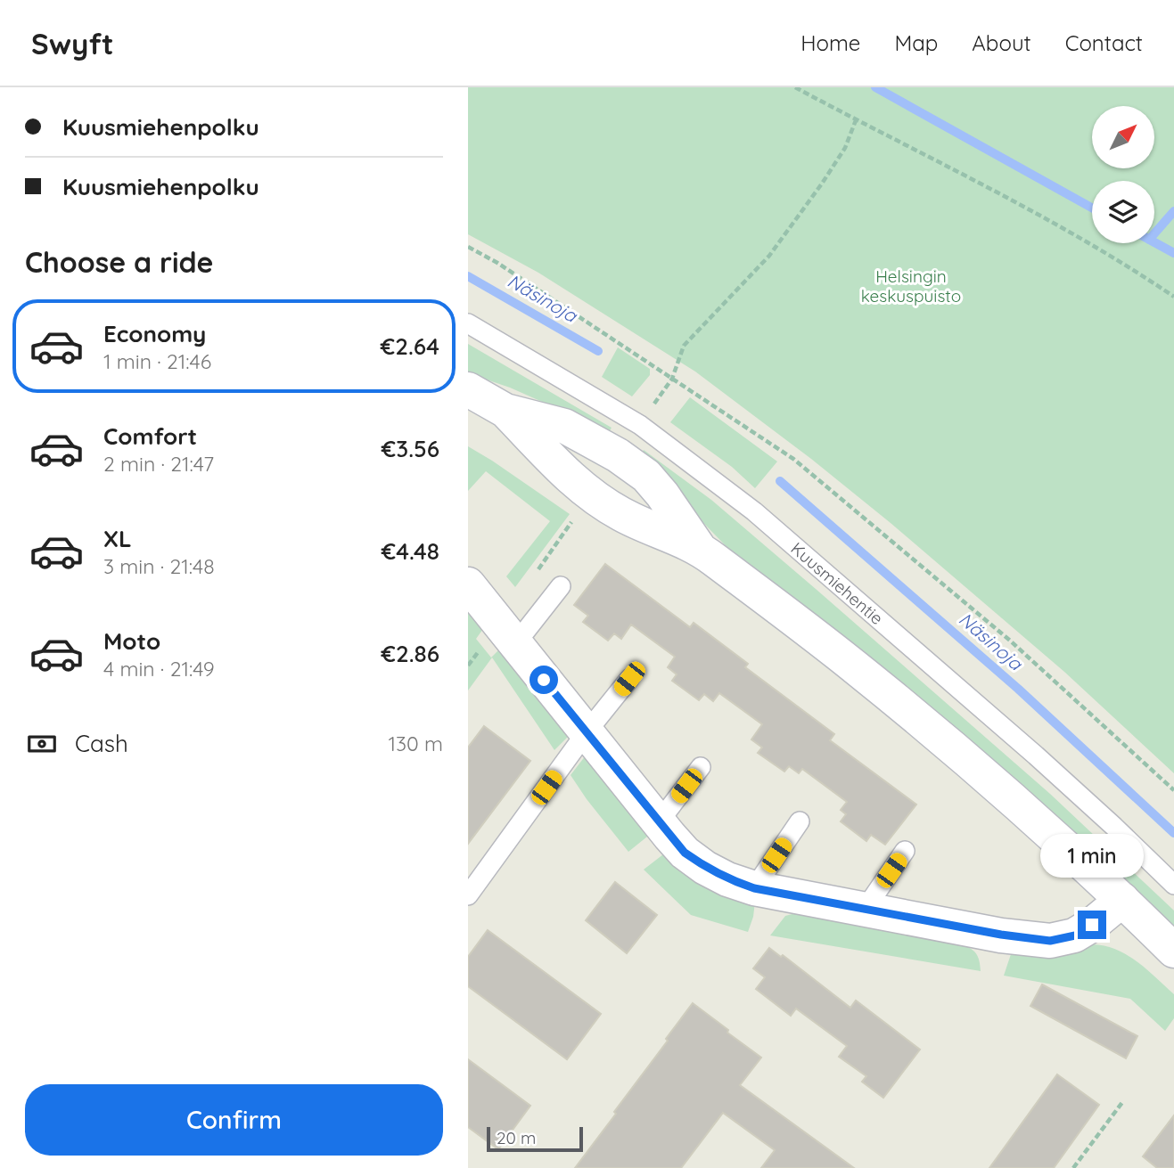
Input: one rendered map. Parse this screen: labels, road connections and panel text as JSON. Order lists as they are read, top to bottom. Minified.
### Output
{"streets":{"lane":["Kuusmiehentie"]},"water":["Näsinoja"],"parks":["Helsingin keskuspuisto"],"scale_bar":"20 m","north":"top right","page":{"header":"Swyft","nav":["Home","Map","About","Contact"],"banner":["Kuusmiehenpolku","Kuusmiehenpolku"],"heading":"Choose a ride","list":[{"name":"Economy","note":"1 min · 21:46","value":"€2.64"},{"name":"Comfort","note":"2 min · 21:47","value":"€3.56"},{"name":"XL","note":"3 min · 21:48","value":"€4.48"},{"name":"Moto","note":"4 min · 21:49","value":"€2.86"}],"pay":["Cash","130 m"],"bubble":"1 min","buttons":"Confirm","scale":"20 m"}}
